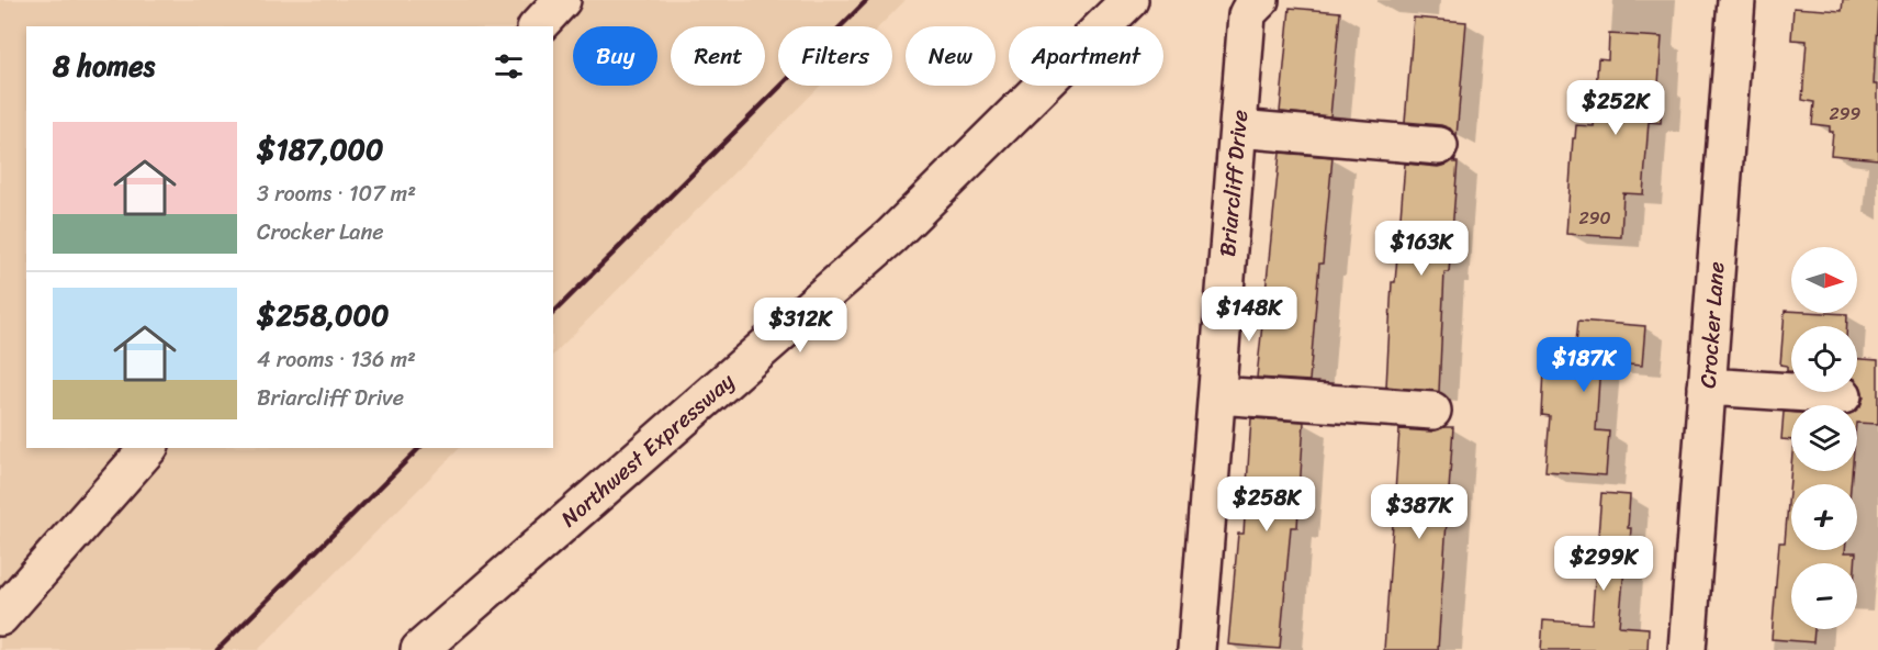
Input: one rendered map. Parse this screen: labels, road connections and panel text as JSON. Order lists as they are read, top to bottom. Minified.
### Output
{"streets":{"street":["Briarcliff Drive","Crocker Lane","Northwest Expressway"]},"house_numbers":["299","290"],"north":"right","page":{"chip":["Buy","Rent","Filters","New","Apartment"],"heading":"8 homes","price":["$252K","$163K","$148K","$312K","$187K","$258K","$387K","$299K"],"list":[{"name":"$187,000","note":"3 rooms · 107 m² · Crocker Lane"},{"name":"$258,000","note":"4 rooms · 136 m² · Briarcliff Drive"}],"map_buttons":["+","−"]}}
